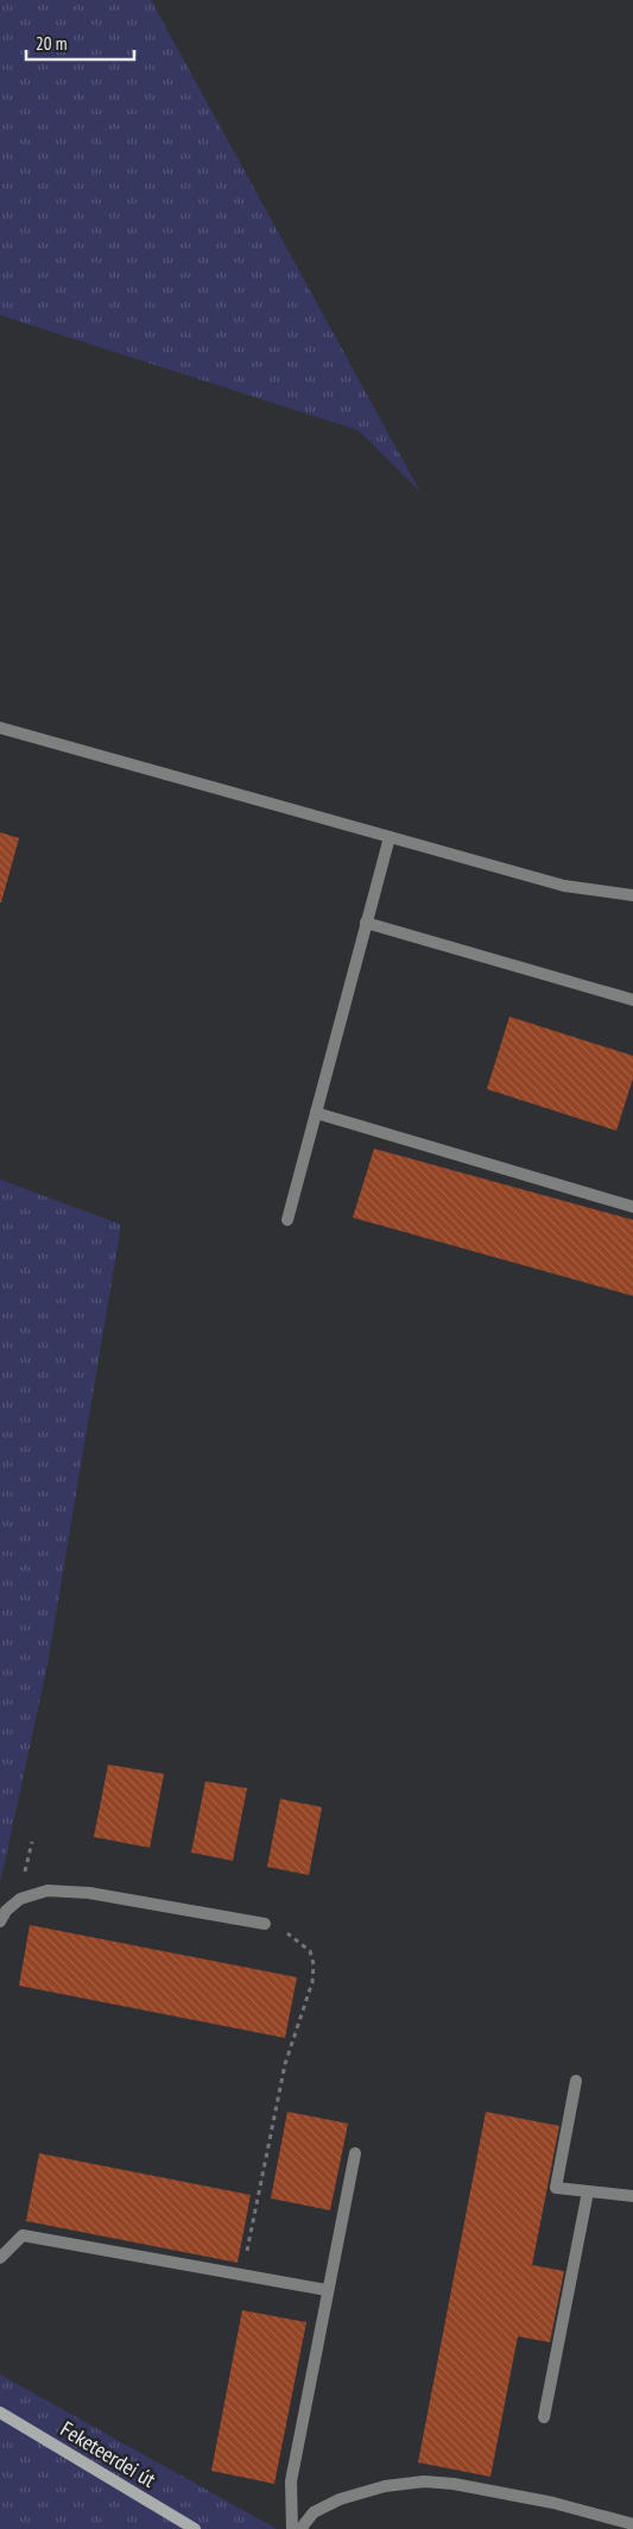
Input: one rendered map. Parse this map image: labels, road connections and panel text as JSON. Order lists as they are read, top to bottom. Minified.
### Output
{"streets":{"main road":["Feketeerdei út"]},"scale_bar":"20 m"}
